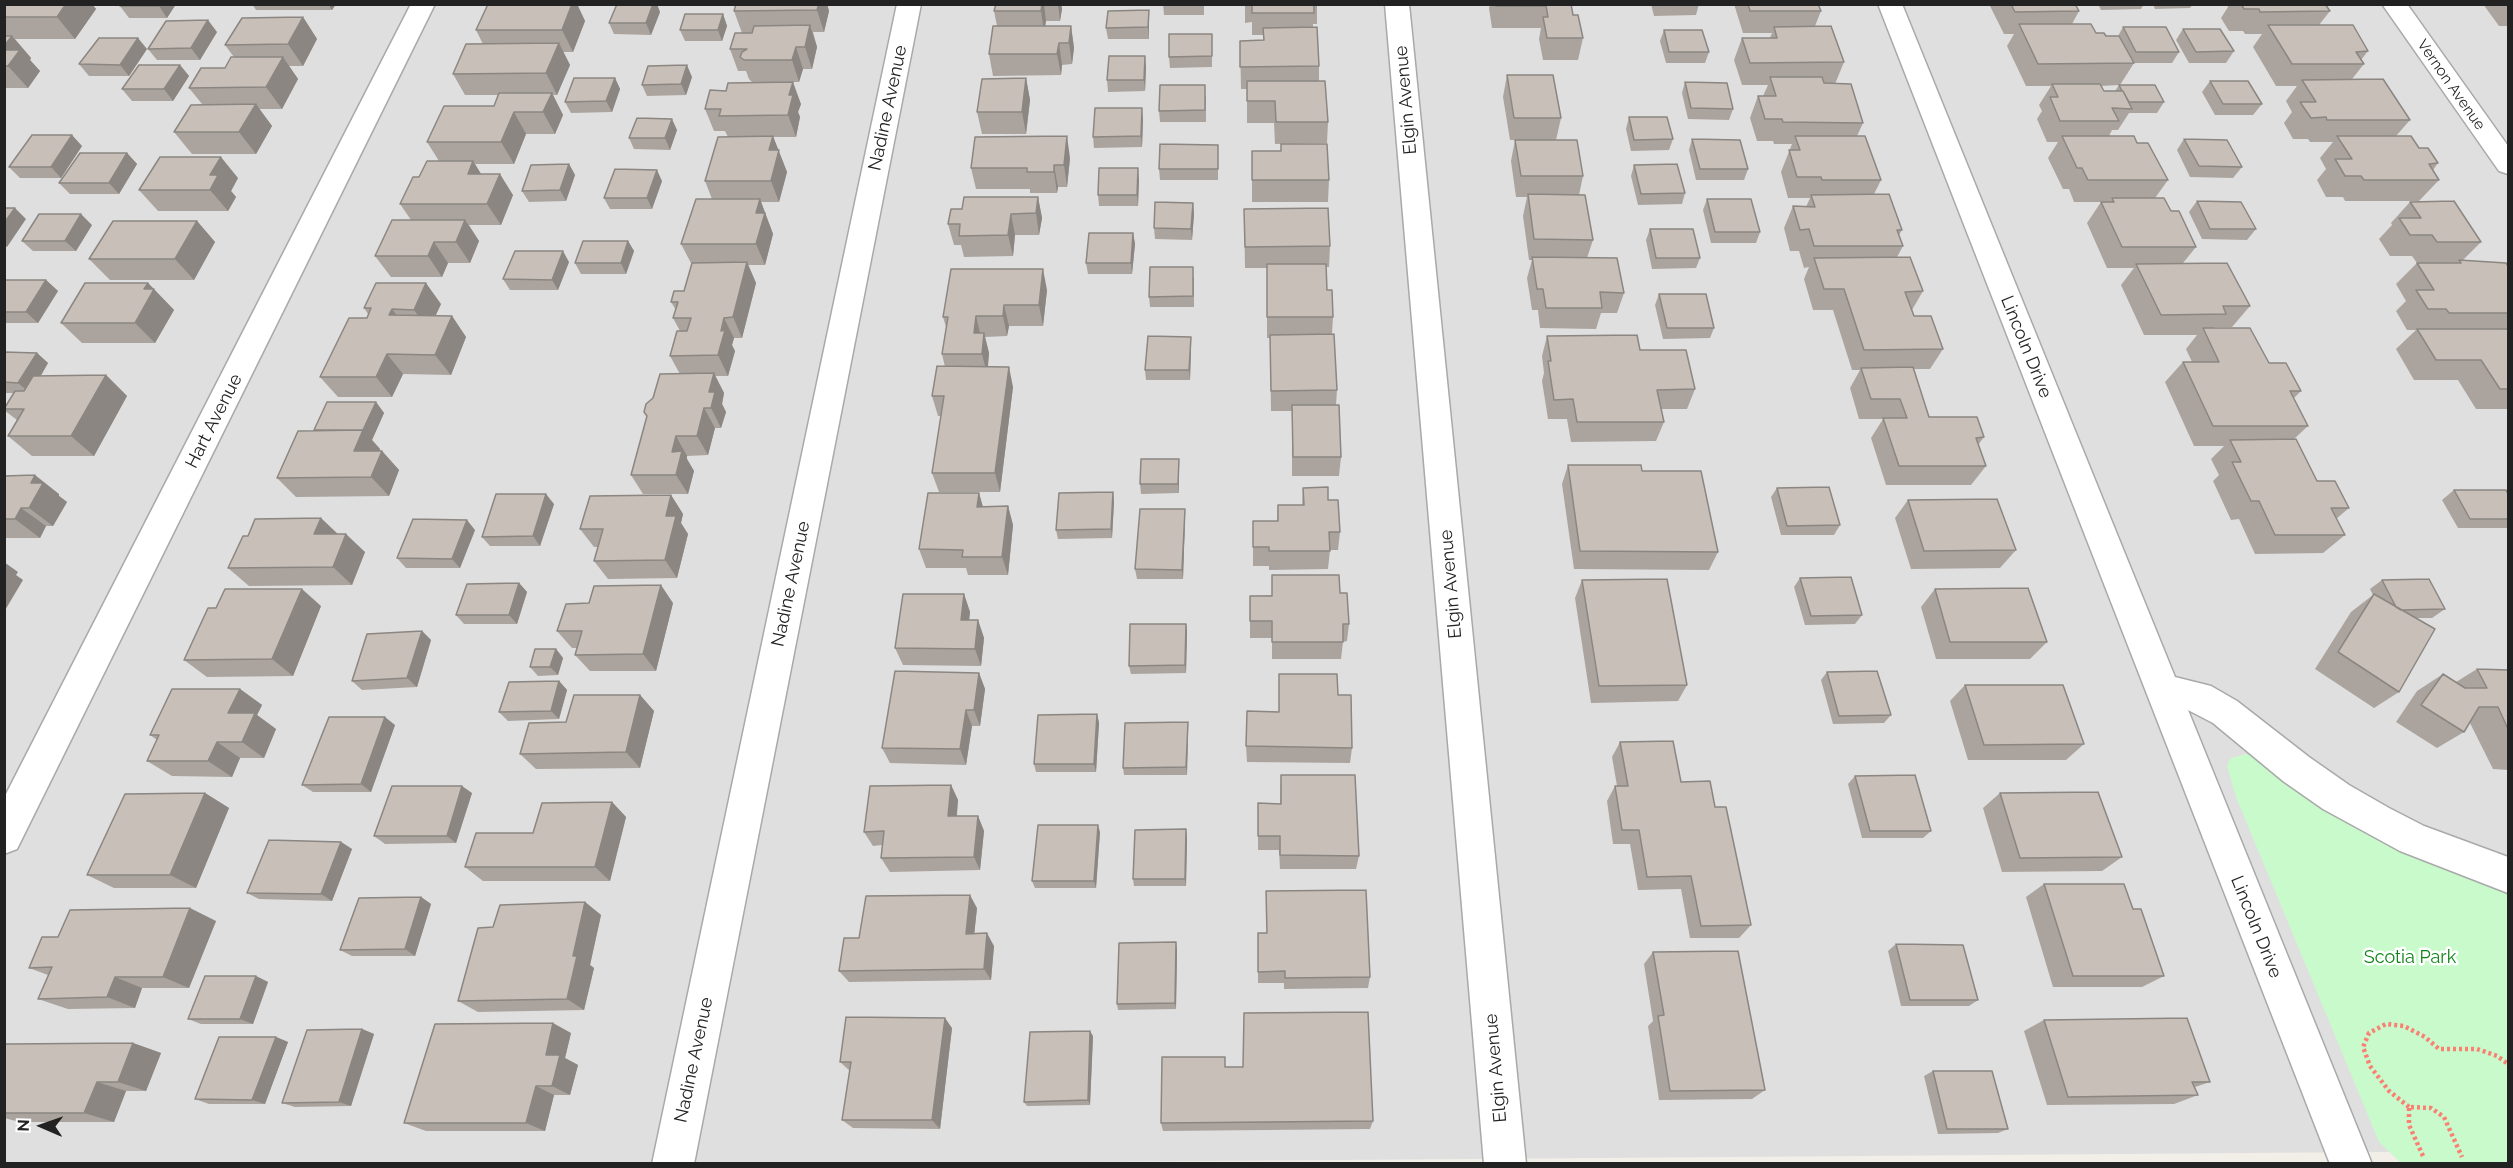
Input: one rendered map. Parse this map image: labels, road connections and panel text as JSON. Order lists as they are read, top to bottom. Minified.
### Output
{"streets":{"street":["Vernon Avenue","Elgin Avenue","Nadine Avenue","Lincoln Drive","Hart Avenue"]},"parks":["Scotia Park"],"north":"left"}
